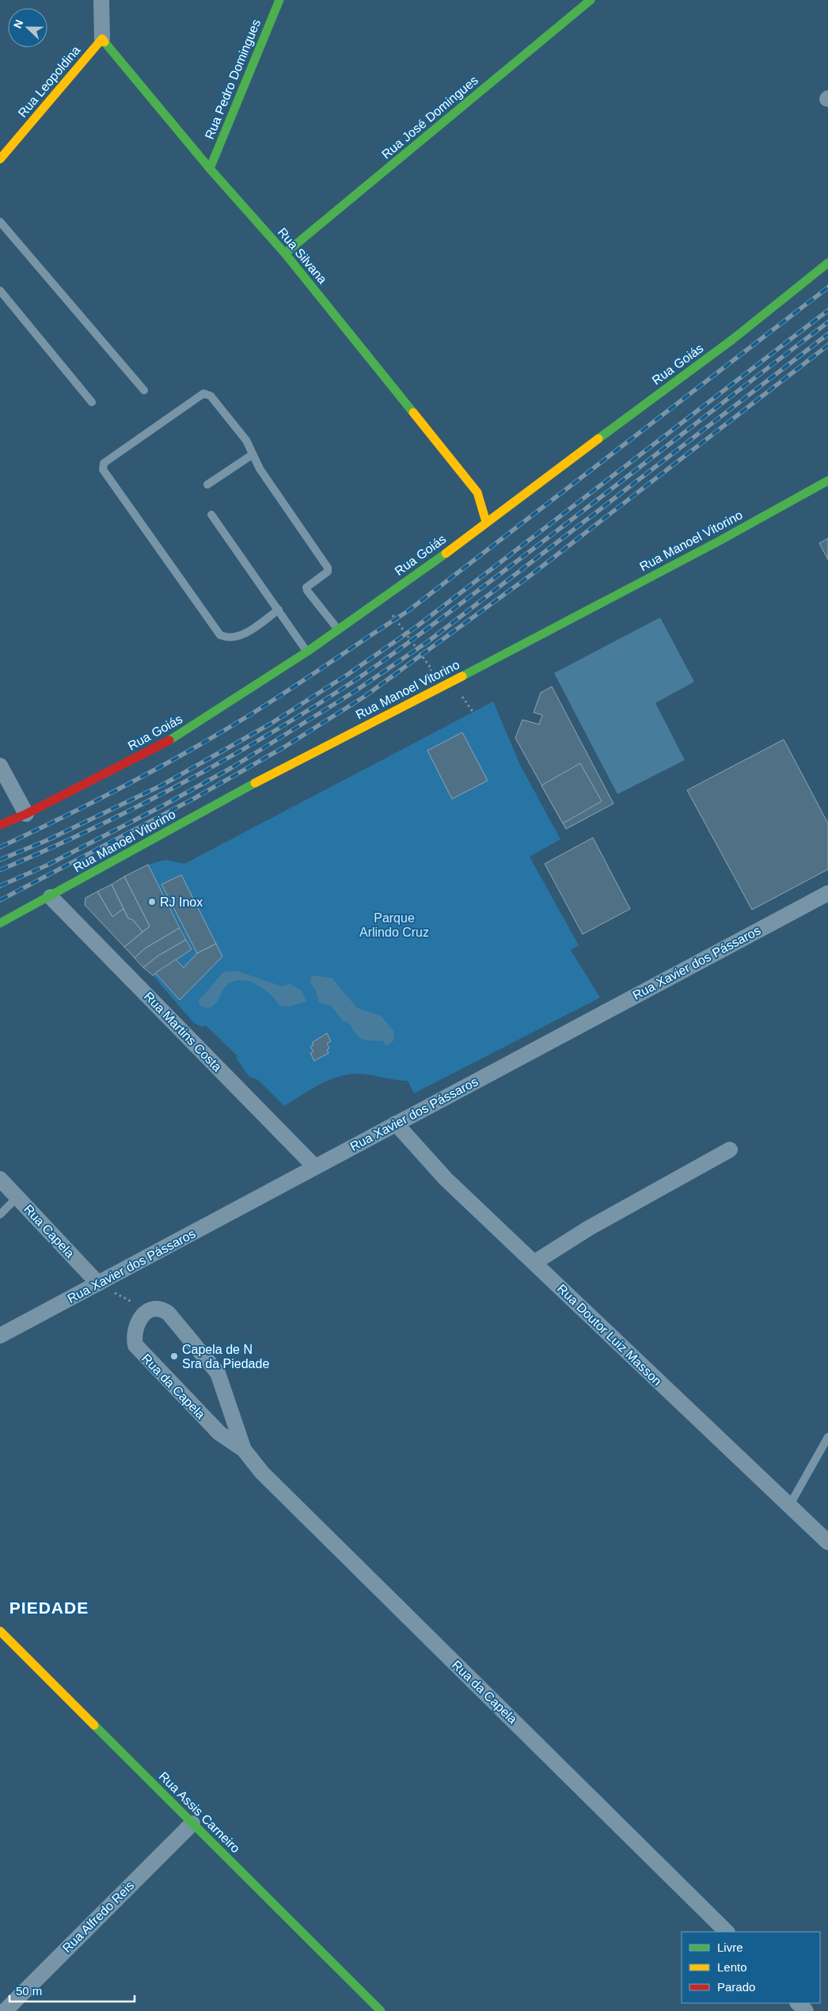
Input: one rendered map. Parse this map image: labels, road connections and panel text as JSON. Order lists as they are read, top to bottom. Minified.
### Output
{"streets":{"main road":["Rua Pedro Domingues","Rua Leopoldina","Rua José Domingues","Rua Silvana","Rua Goiás","Rua Manoel Vitorino","Rua Assis Carneiro"],"street":["Rua Xavier dos Pássaros","Rua Martins Costa","Rua Capela","Rua Doutor Luiz Masson","Rua da Capela","Rua Alfredo Reis"]},"crossings":[["Rua Pedro Domingues","Rua Silvana"],["Rua Leopoldina","Rua Silvana"],["Rua José Domingues","Rua Silvana"],["Rua Silvana","Rua Goiás"],["Rua Manoel Vitorino","Rua Martins Costa"],["Rua Xavier dos Pássaros","Rua Martins Costa"],["Rua Xavier dos Pássaros","Rua Capela"],["Rua Xavier dos Pássaros","Rua Doutor Luiz Masson"],["Rua Assis Carneiro","Rua Alfredo Reis"]],"districts":["PIEDADE"],"parks":["Parque Arlindo Cruz"],"places":["RJ Inox","Capela de N Sra da Piedade"],"legend":["Livre","Lento","Parado"],"scale_bar":"50 m","north":"left"}
